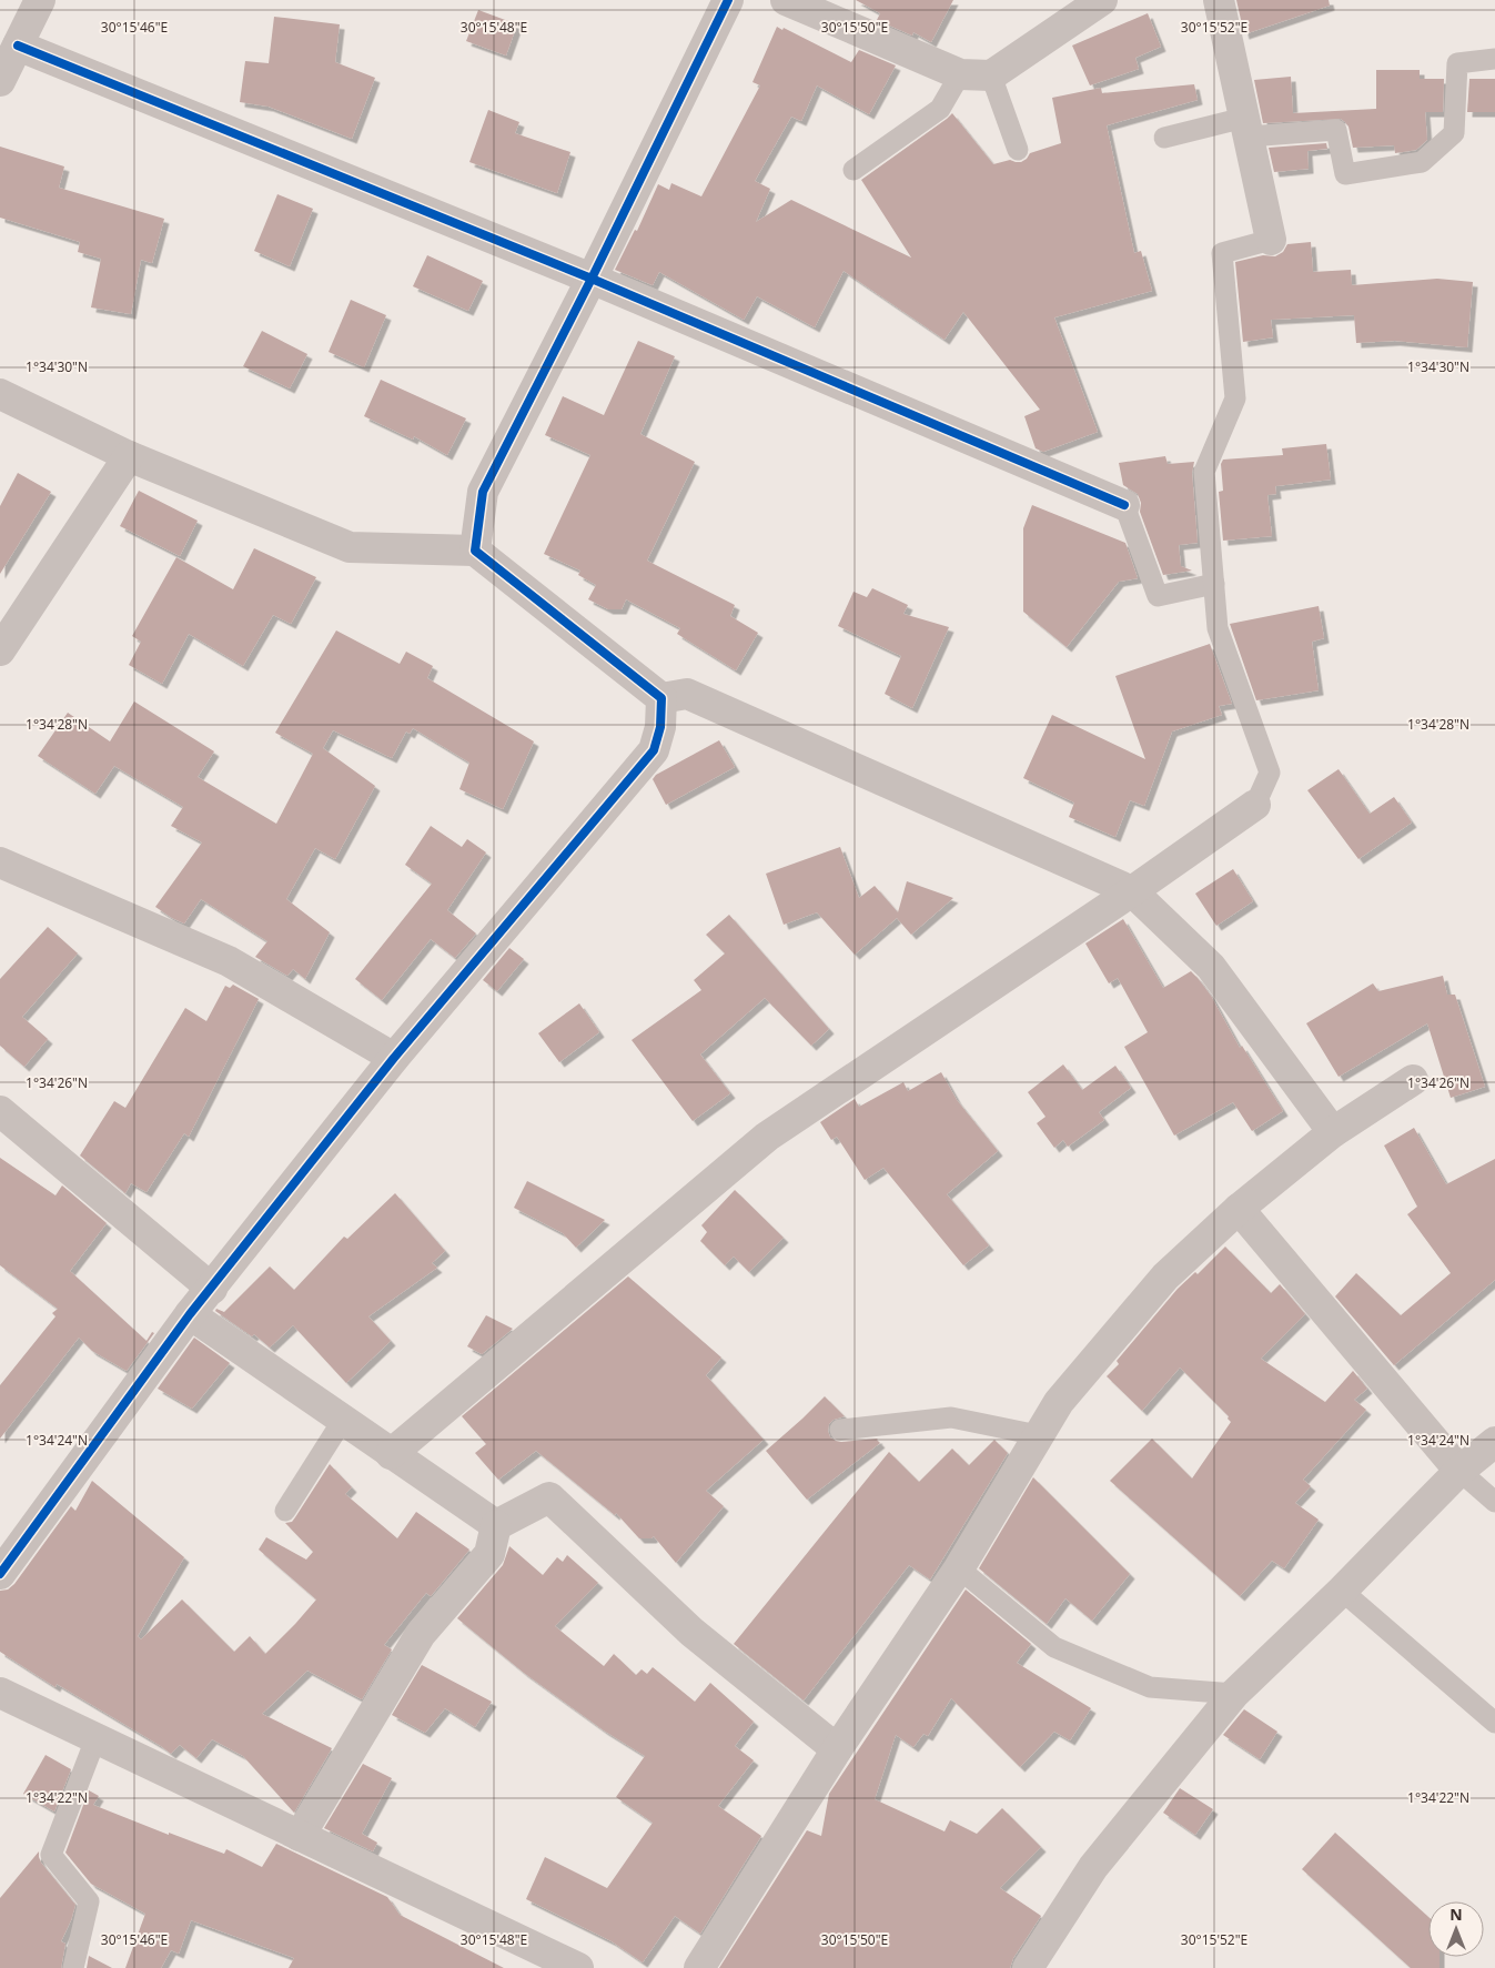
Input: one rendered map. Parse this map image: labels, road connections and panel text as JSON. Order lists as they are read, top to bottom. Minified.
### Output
{"north":"top","coordinates":["30°15'46\"E","30°15'48\"E","30°15'50\"E","30°15'52\"E","1°34'30\"N","1°34'28\"N","1°34'26\"N","1°34'24\"N","1°34'22\"N"]}
